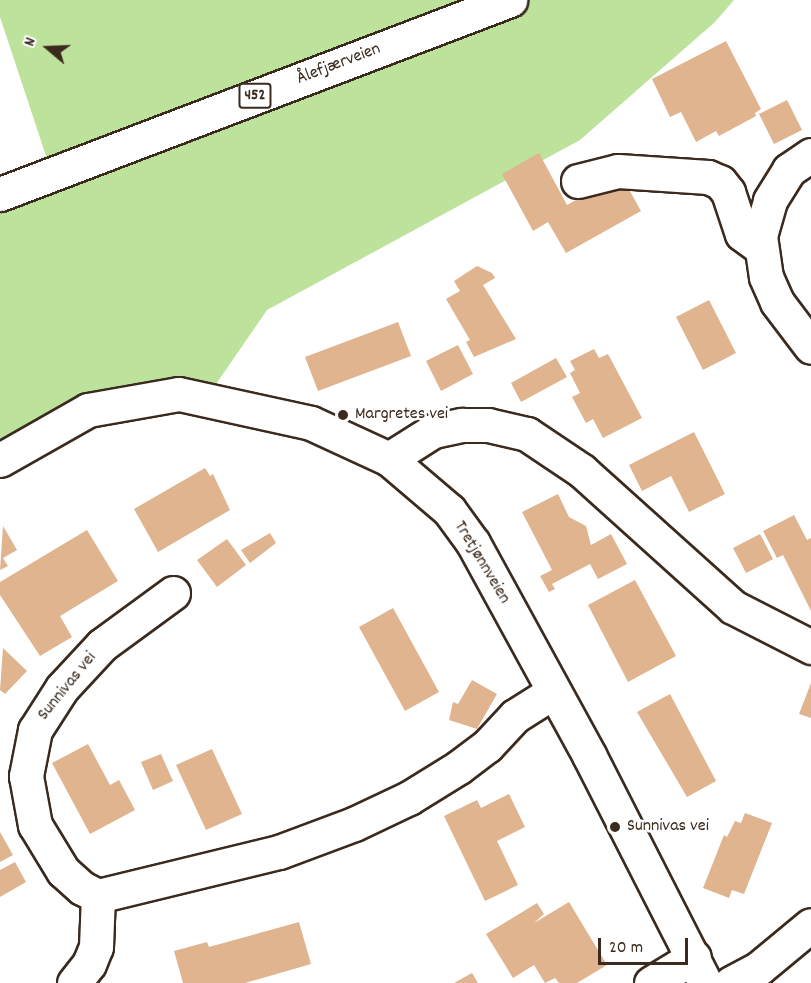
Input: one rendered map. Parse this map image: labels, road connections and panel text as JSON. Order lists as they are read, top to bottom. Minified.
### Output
{"streets":{"street":["Ålefjærveien","452","Tretjønnveien","Sunnivas vei"]},"places":["Margretes vei","Sunnivas vei"],"scale_bar":"20 m","north":"left"}
